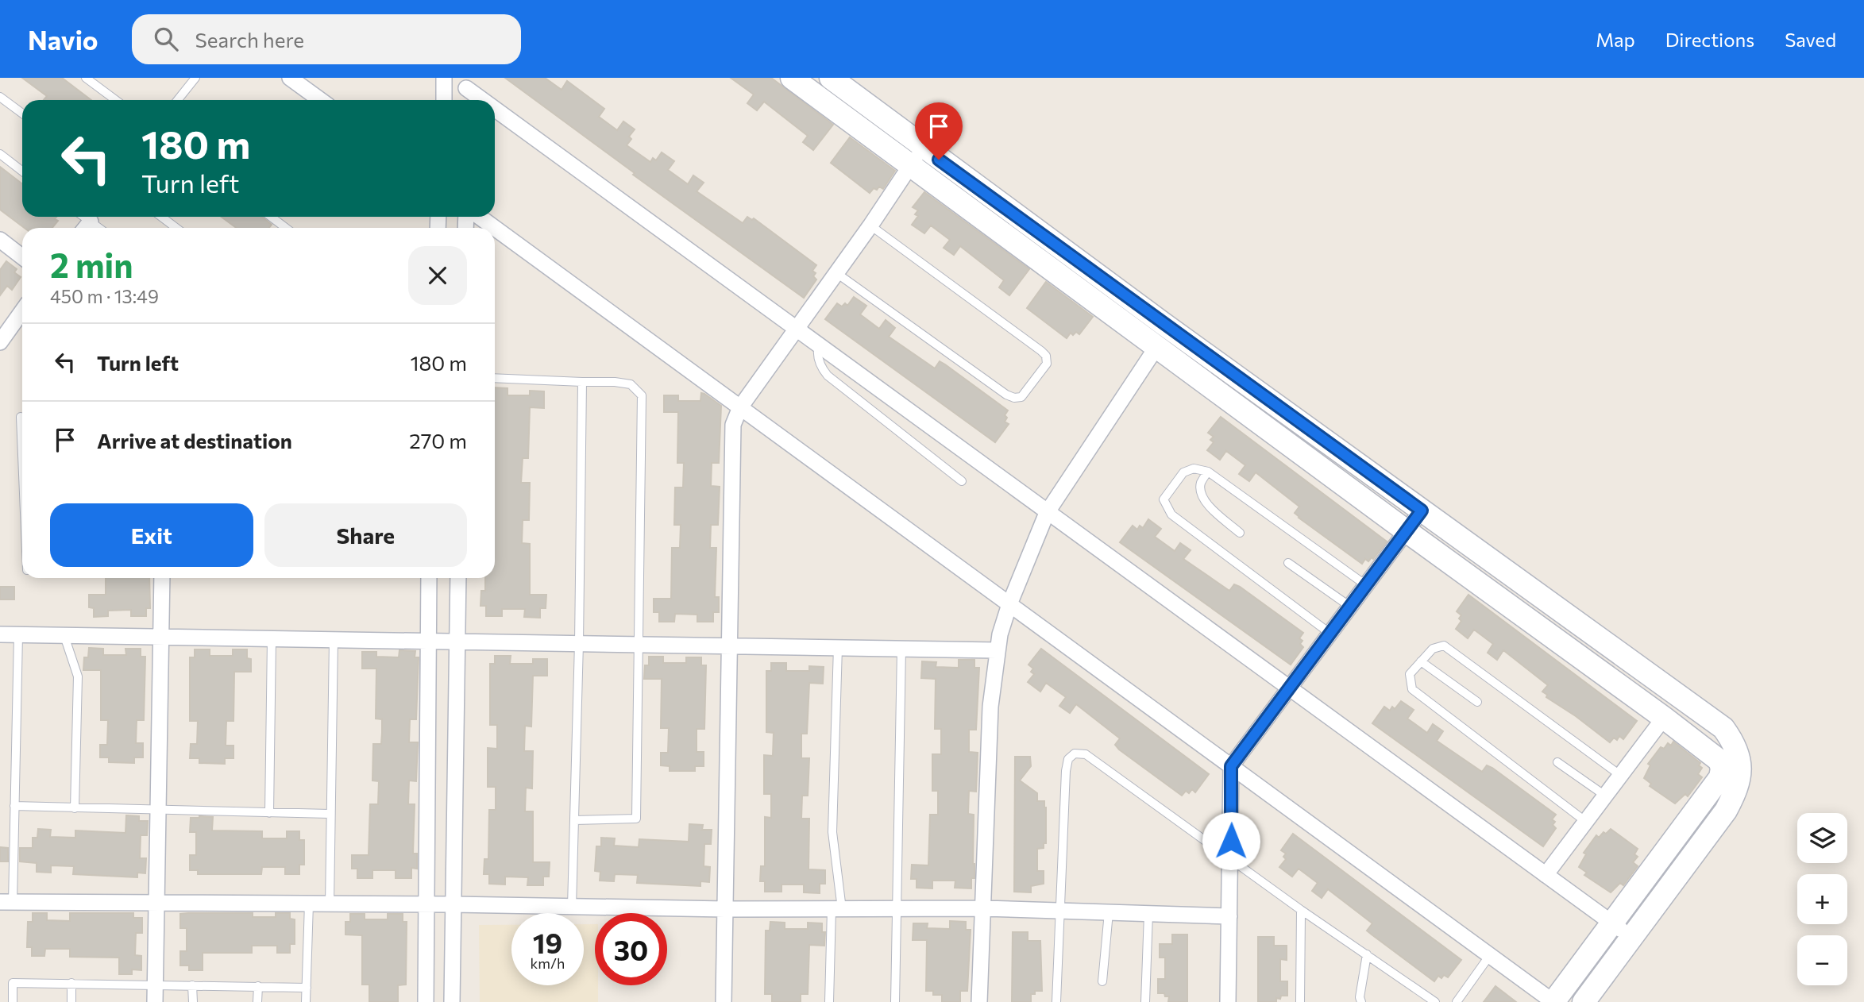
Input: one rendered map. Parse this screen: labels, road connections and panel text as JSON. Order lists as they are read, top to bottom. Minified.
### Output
{"page":{"header":"Navio","search":"Search here","nav":["Map","Directions","Saved"],"turn":["180 m","Turn left"],"heading":["2 min","450 m · 13:49"],"list":[{"name":"Turn left","value":"180 m"},{"name":"Arrive at destination","value":"270 m"}],"buttons":["Exit","Share"],"map_buttons":["+","−"],"speed":"19 km/h","limit":"30"}}
